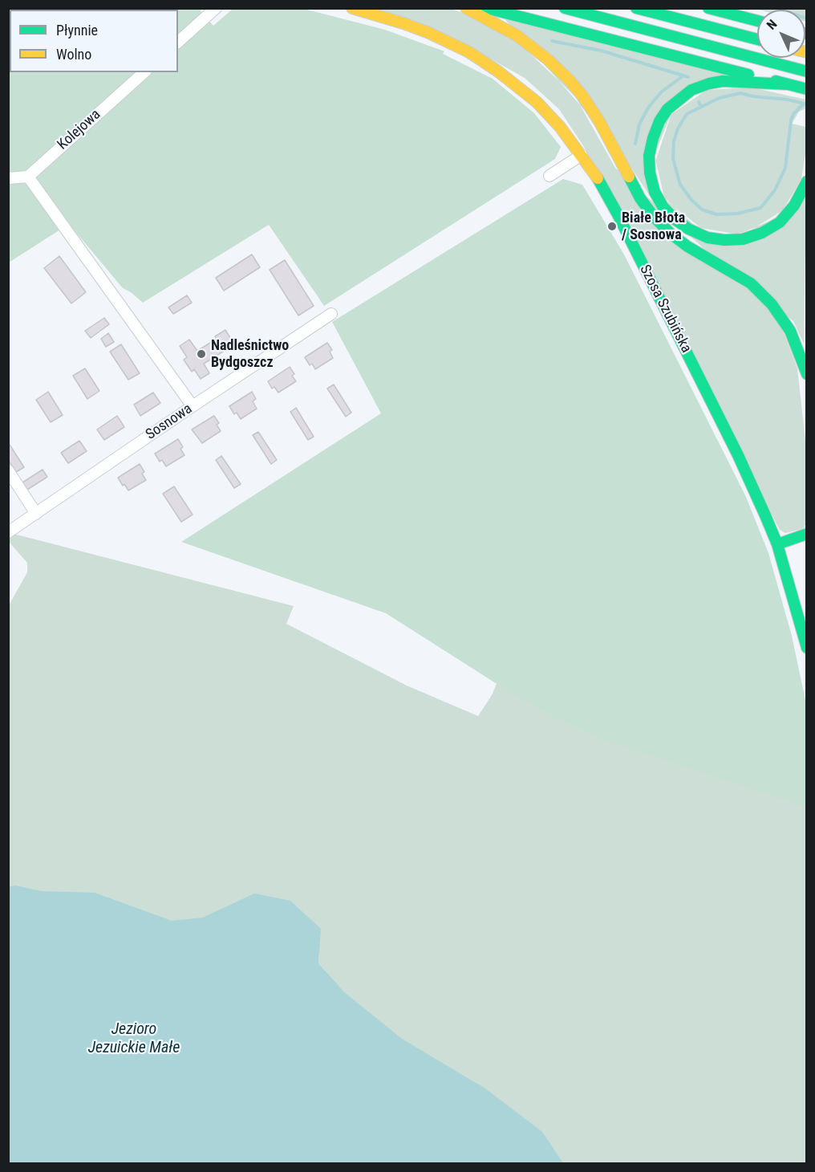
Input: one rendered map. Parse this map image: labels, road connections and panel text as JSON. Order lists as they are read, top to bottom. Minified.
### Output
{"streets":{"main road":["Szosa Szubińska"],"street":["Kolejowa","Sosnowa"]},"water":["Jezioro Jezuickie Małe"],"places":["Białe Błota / Sosnowa","Nadleśnictwo Bydgoszcz"],"legend":["Płynnie","Wolno"],"north":"top left"}
